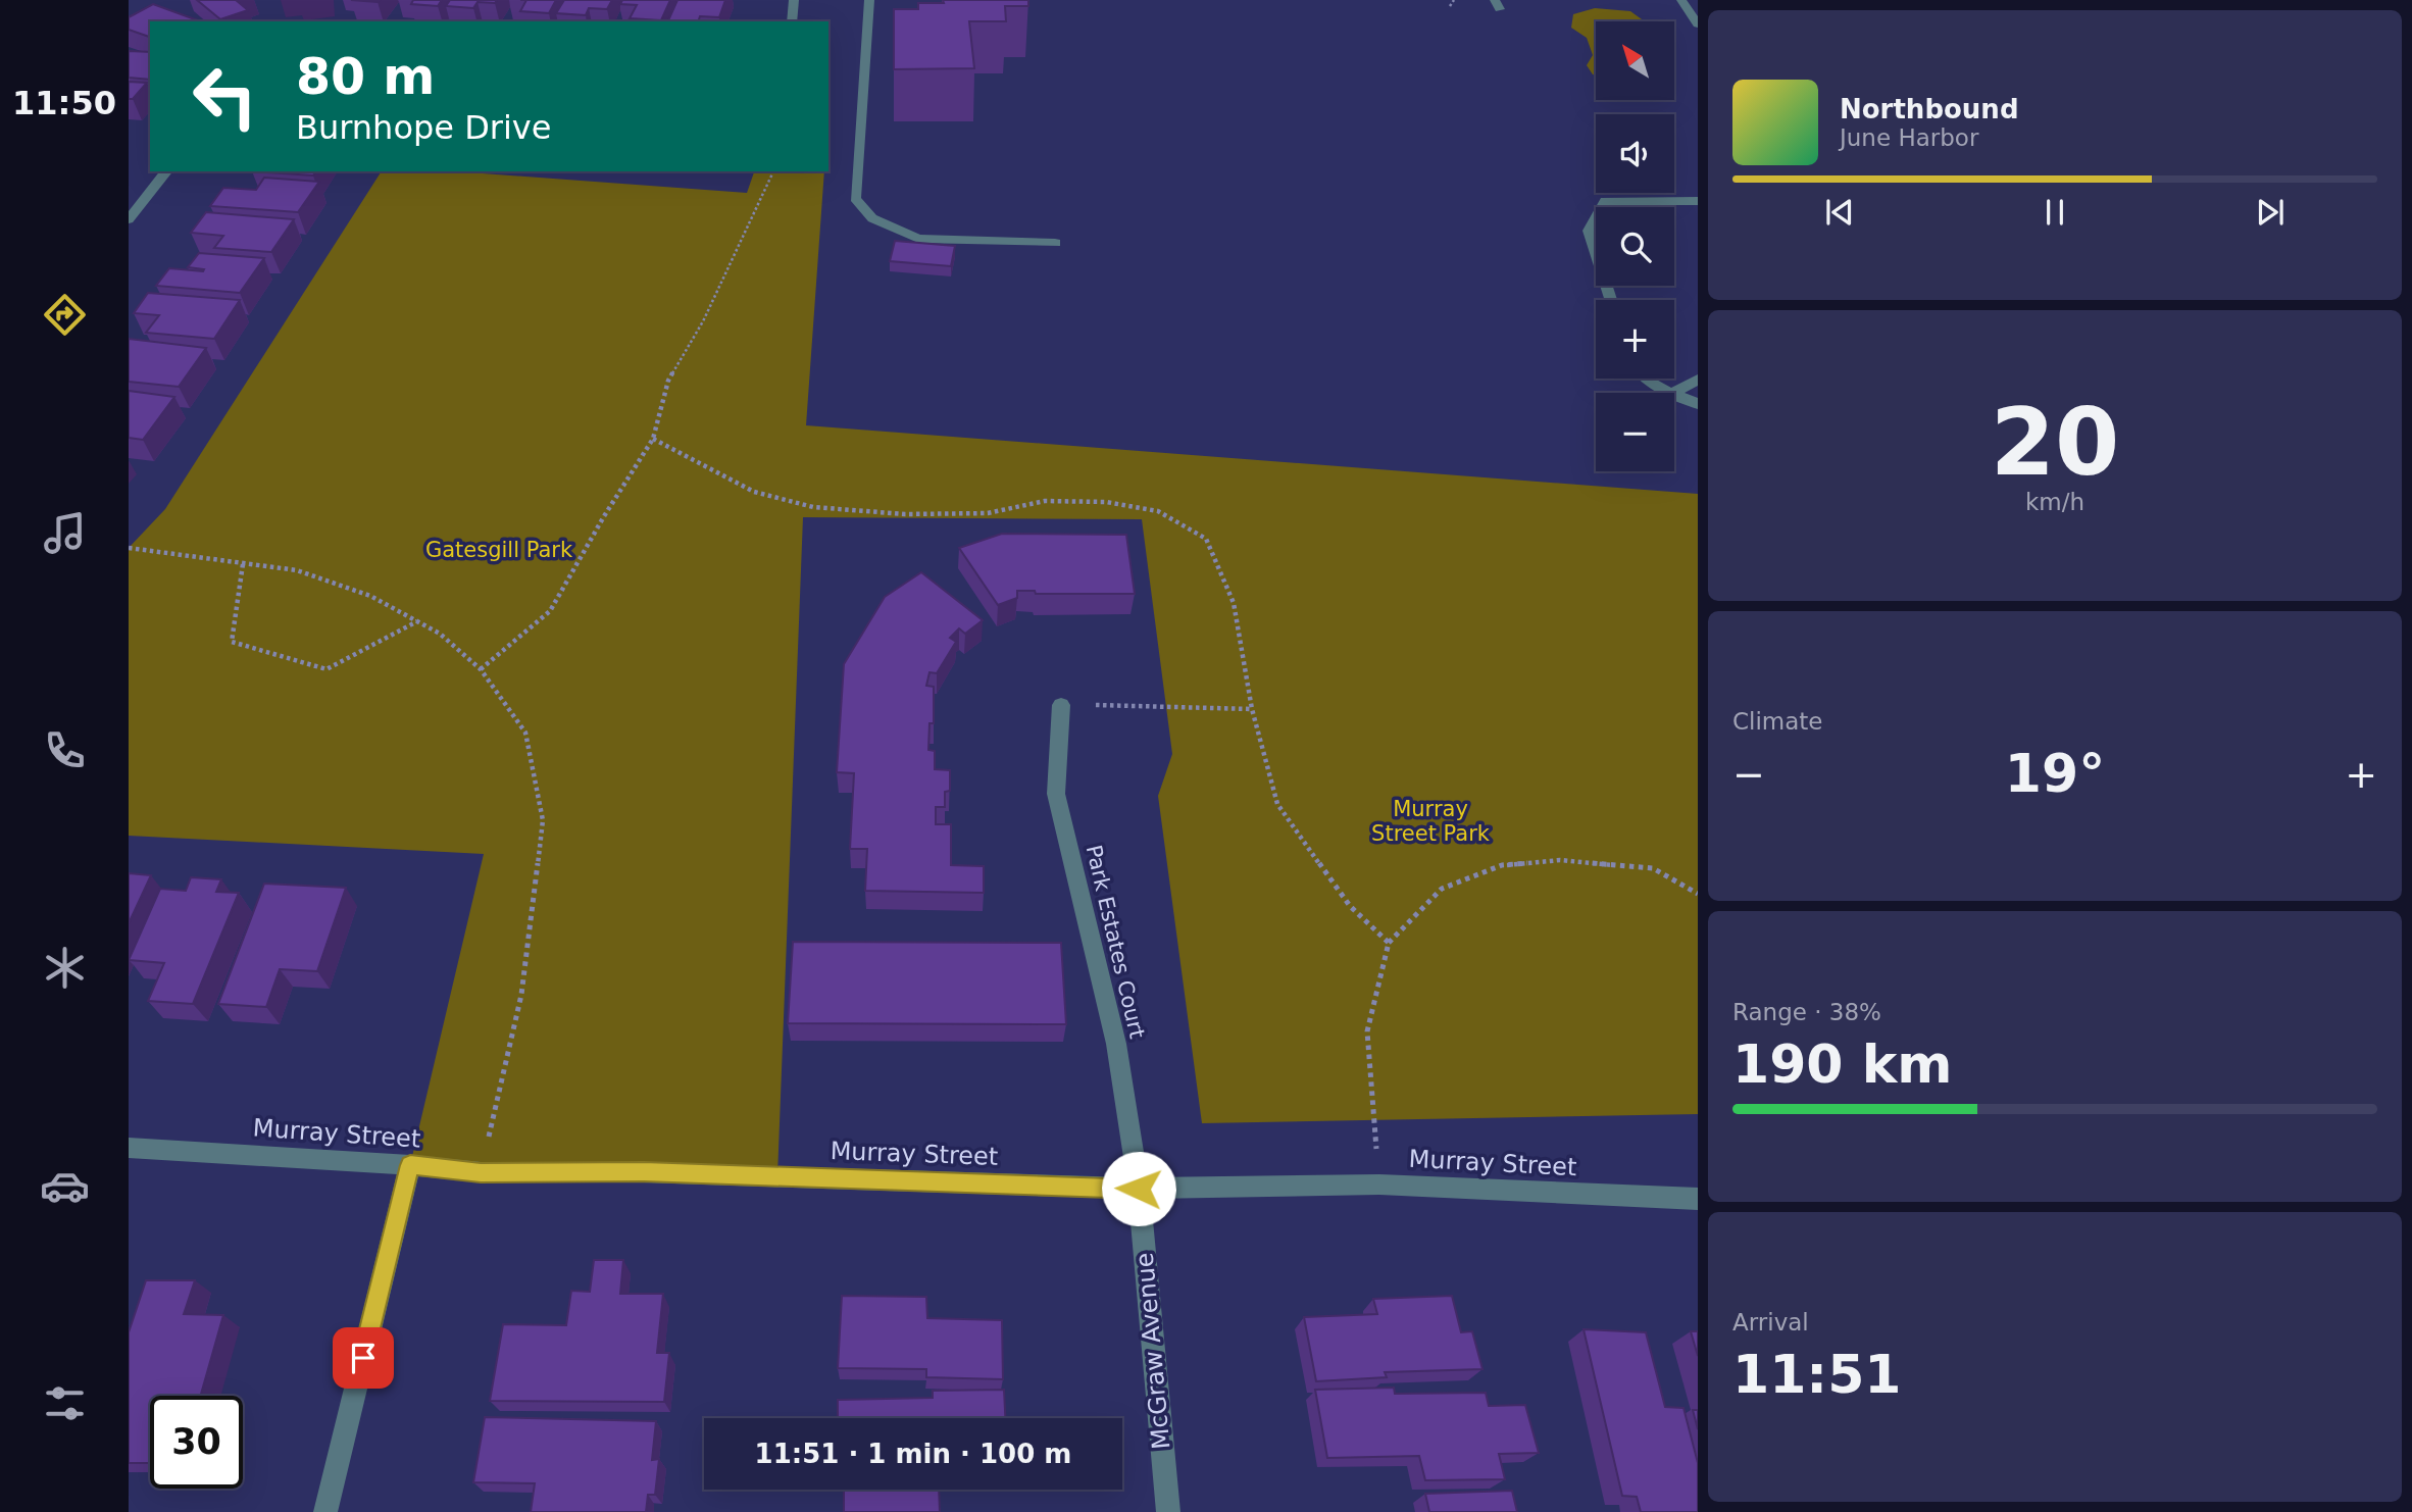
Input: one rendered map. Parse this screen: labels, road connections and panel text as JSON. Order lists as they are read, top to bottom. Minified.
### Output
{"streets":{"street":["Park Estates Court","Murray Street","McGraw Avenue"]},"crossings":[["Park Estates Court","Murray Street"],["Park Estates Court","McGraw Avenue"],["Murray Street","McGraw Avenue"]],"parks":["Gatesgill Park","Murray Street Park"],"north":"top left","page":{"tabs":"11:50","map_buttons":["+","−"],"turn":["80 m","Burnhope Drive"],"song":["Northbound","June Harbor"],"tile":[["20","km/h"],"Climate",["Range · 38%","190 km"],["Arrival","11:51"]],"heat":["−","19°","+"],"limit":"30","trip":"11:51 · 1 min · 100 m"}}
